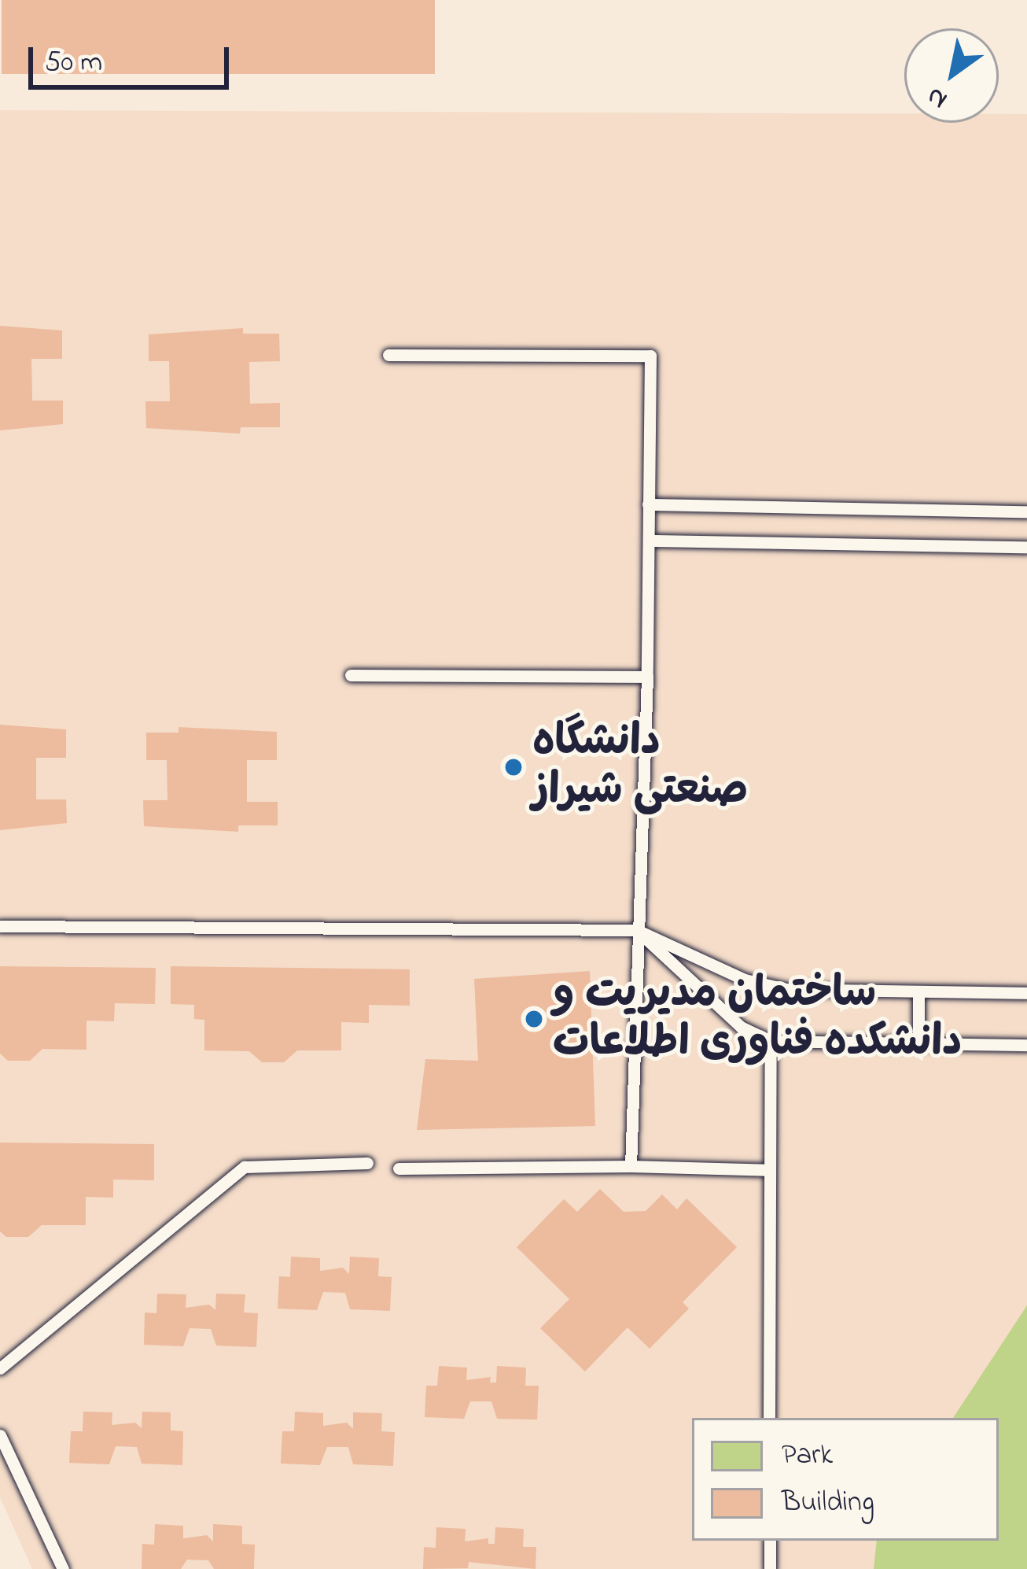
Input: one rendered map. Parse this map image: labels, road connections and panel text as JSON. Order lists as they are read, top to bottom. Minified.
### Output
{"places":["دانشگاه صنعتی شیراز","ساختمان مدیریت و دانشکده فناوری اطلاعات"],"legend":["Park","Building"],"scale_bar":"50 m","north":"bottom left"}
